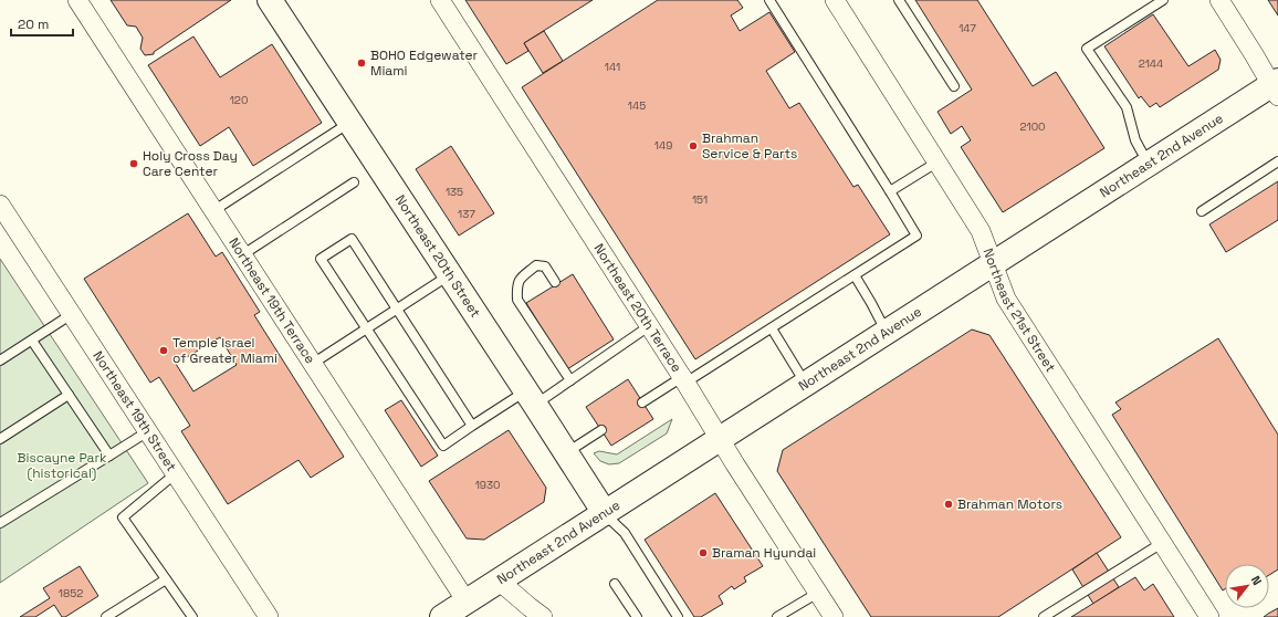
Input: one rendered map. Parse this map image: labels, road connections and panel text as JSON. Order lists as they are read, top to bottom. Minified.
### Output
{"streets":{"main road":["Northeast 2nd Avenue","Northeast 20th Street"],"street":["Northeast 19th Terrace","Northeast 20th Terrace","Northeast 21st Street","Northeast 19th Street"]},"crossings":[["Northeast 2nd Avenue","Northeast 20th Street"],["Northeast 2nd Avenue","Northeast 19th Terrace"],["Northeast 2nd Avenue","Northeast 20th Terrace"],["Northeast 2nd Avenue","Northeast 21st Street"]],"parks":["Biscayne Park (historical)"],"places":["BOHO Edgewater Miami","Brahman Service & Parts","Holy Cross Day Care Center","Temple Israel of Greater Miami","Brahman Motors","Braman Hyundai"],"house_numbers":["147","2144","141","120","145","2100","149","135","151","137","1930","1852"],"scale_bar":"20 m","north":"top right"}
